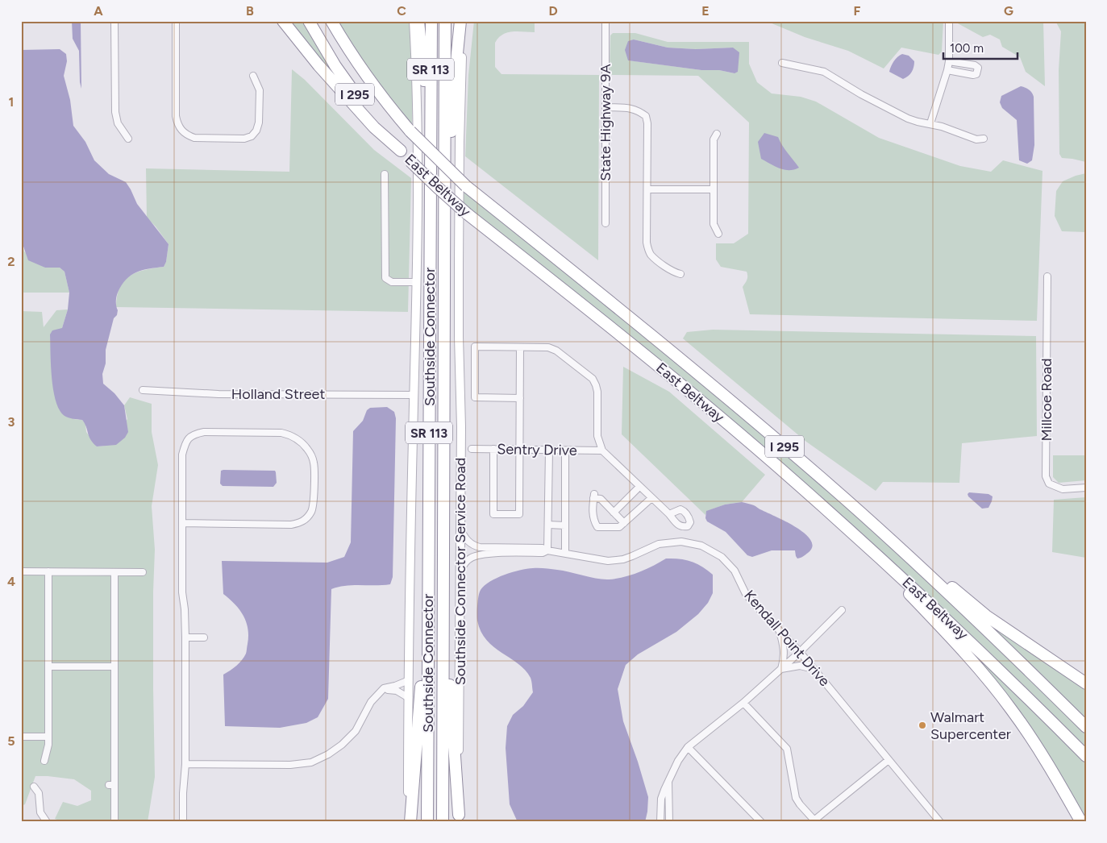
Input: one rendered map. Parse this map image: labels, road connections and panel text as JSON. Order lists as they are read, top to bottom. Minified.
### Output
{"streets":{"highway":["SR 113","I 295","East Beltway","Southside Connector"],"street":["State Highway 9A","Holland Street","Millcoe Road","Sentry Drive","Southside Connector Service Road","Kendall Point Drive"]},"crossings":[["Southside Connector","Holland Street"],["Southside Connector Service Road","Kendall Point Drive"]],"places":["Walmart Supercenter"],"scale_bar":"100 m","grid":{"columns":["A","B","C","D","E","F","G"],"rows":["1","2","3","4","5"]}}
